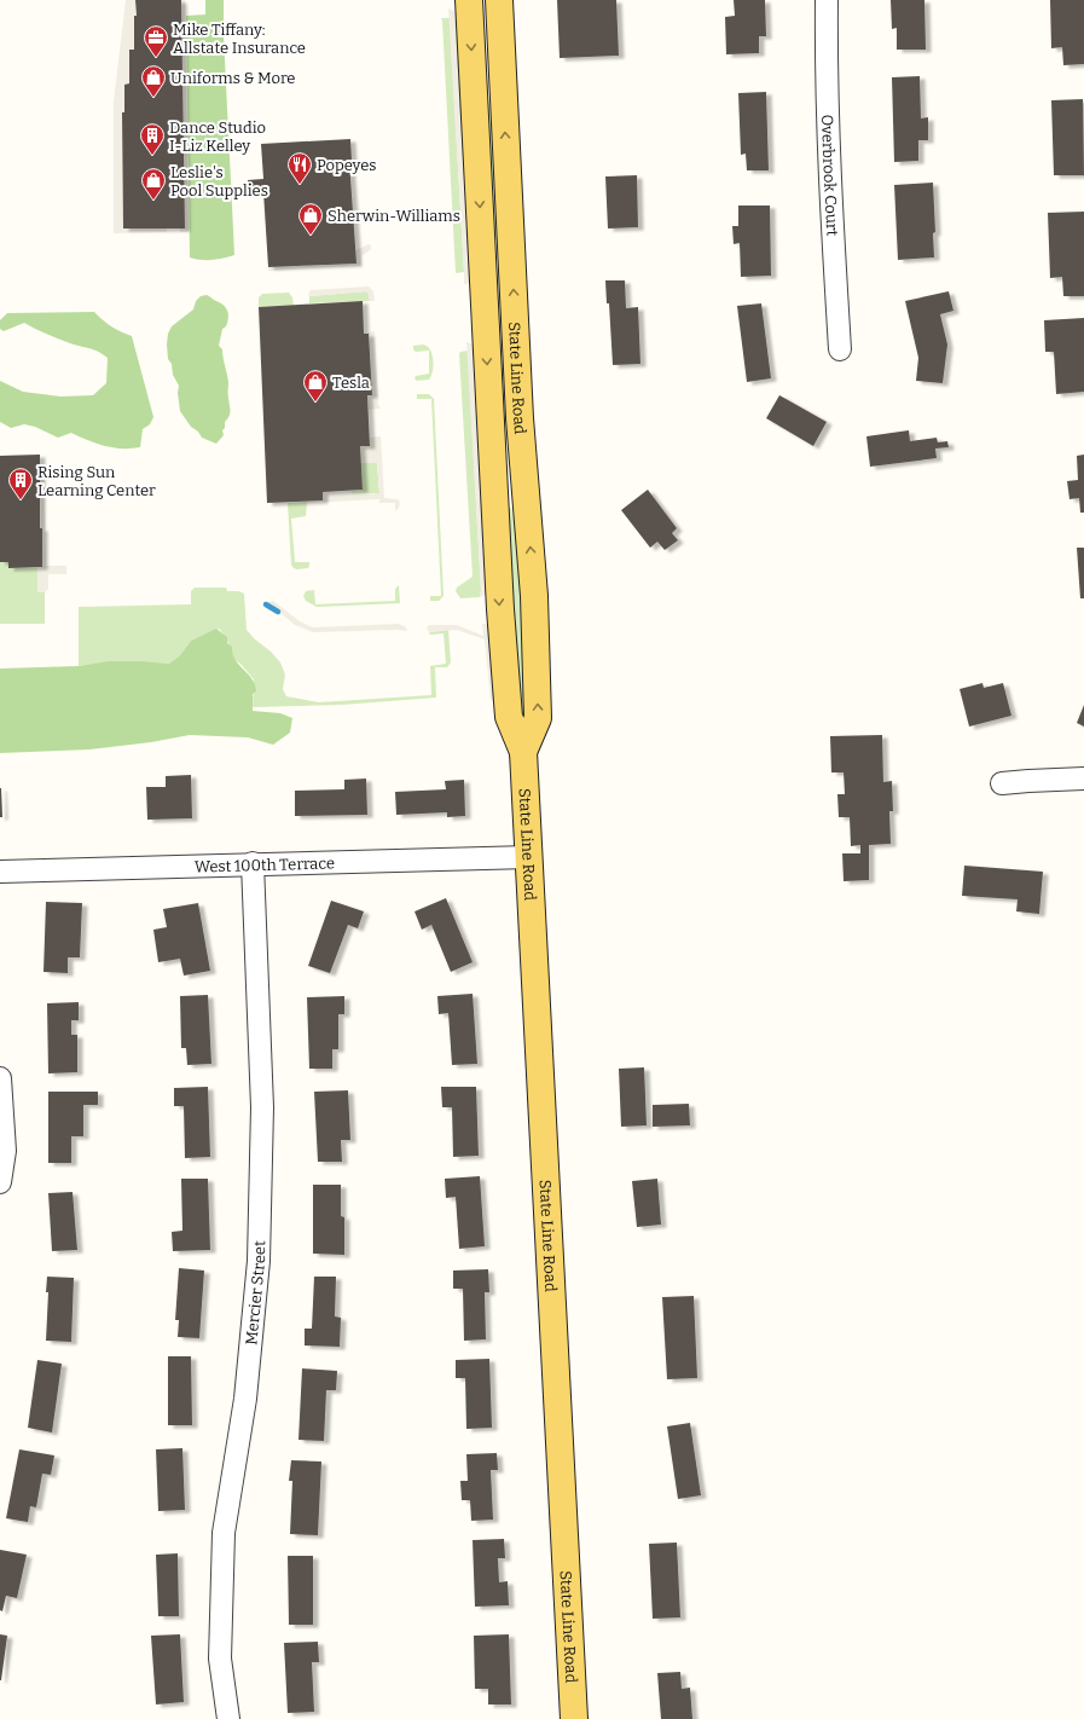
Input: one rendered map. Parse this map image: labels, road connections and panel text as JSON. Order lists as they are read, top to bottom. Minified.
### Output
{"streets":{"main road":["State Line Road"],"street":["Overbrook Court","West 100th Terrace","Mercier Street"]},"crossings":[["State Line Road","West 100th Terrace"],["West 100th Terrace","Mercier Street"]],"places":{"office":["Mike Tiffany: Allstate Insurance"],"shop":["Uniforms & More","Leslie's Pool Supplies","Sherwin-Williams","Tesla"],"building":["Dance Studio I-Liz Kelley","Rising Sun Learning Center"],"restaurant":["Popeyes"]}}
